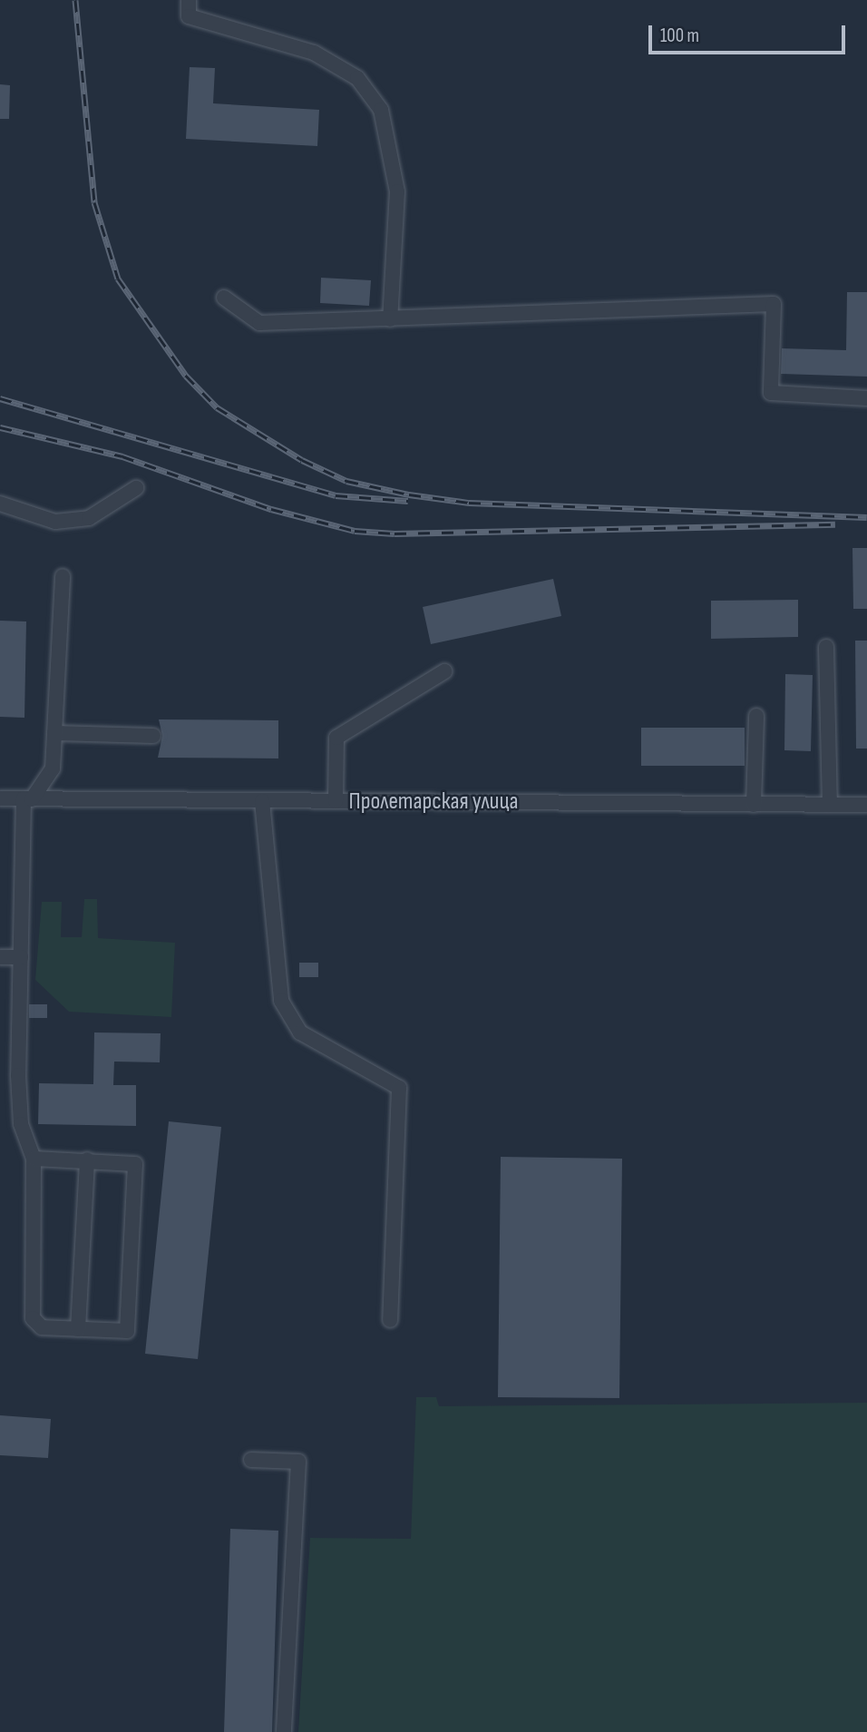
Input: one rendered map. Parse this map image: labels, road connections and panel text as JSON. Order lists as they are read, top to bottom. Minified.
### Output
{"streets":{"street":["Пролетарская улица"]},"scale_bar":"100 m"}
